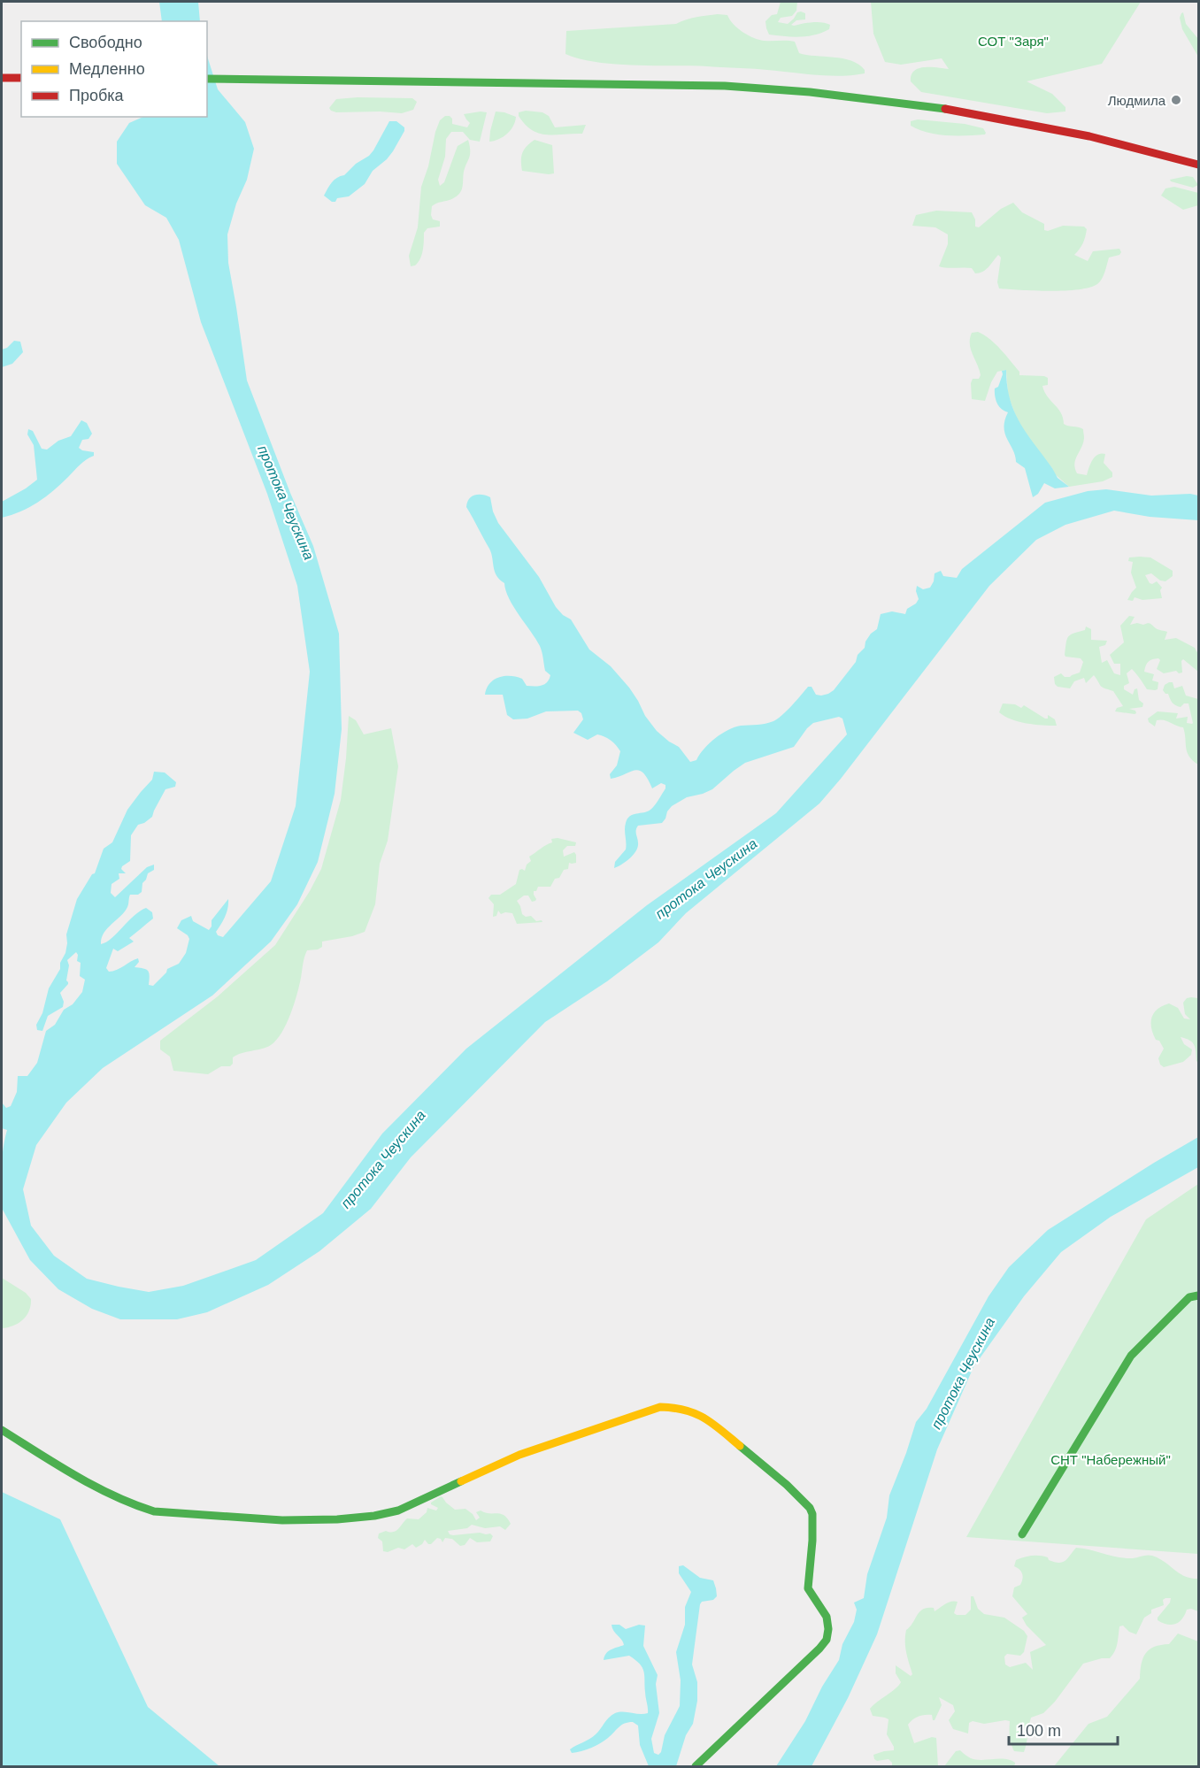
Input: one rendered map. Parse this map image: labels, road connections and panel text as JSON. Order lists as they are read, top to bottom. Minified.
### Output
{"water":["протока Чеускина"],"parks":["СОТ \"Заря\"","СНТ \"Набережный\""],"places":["Людмила"],"legend":["Свободно","Медленно","Пробка"],"scale_bar":"100 m"}
